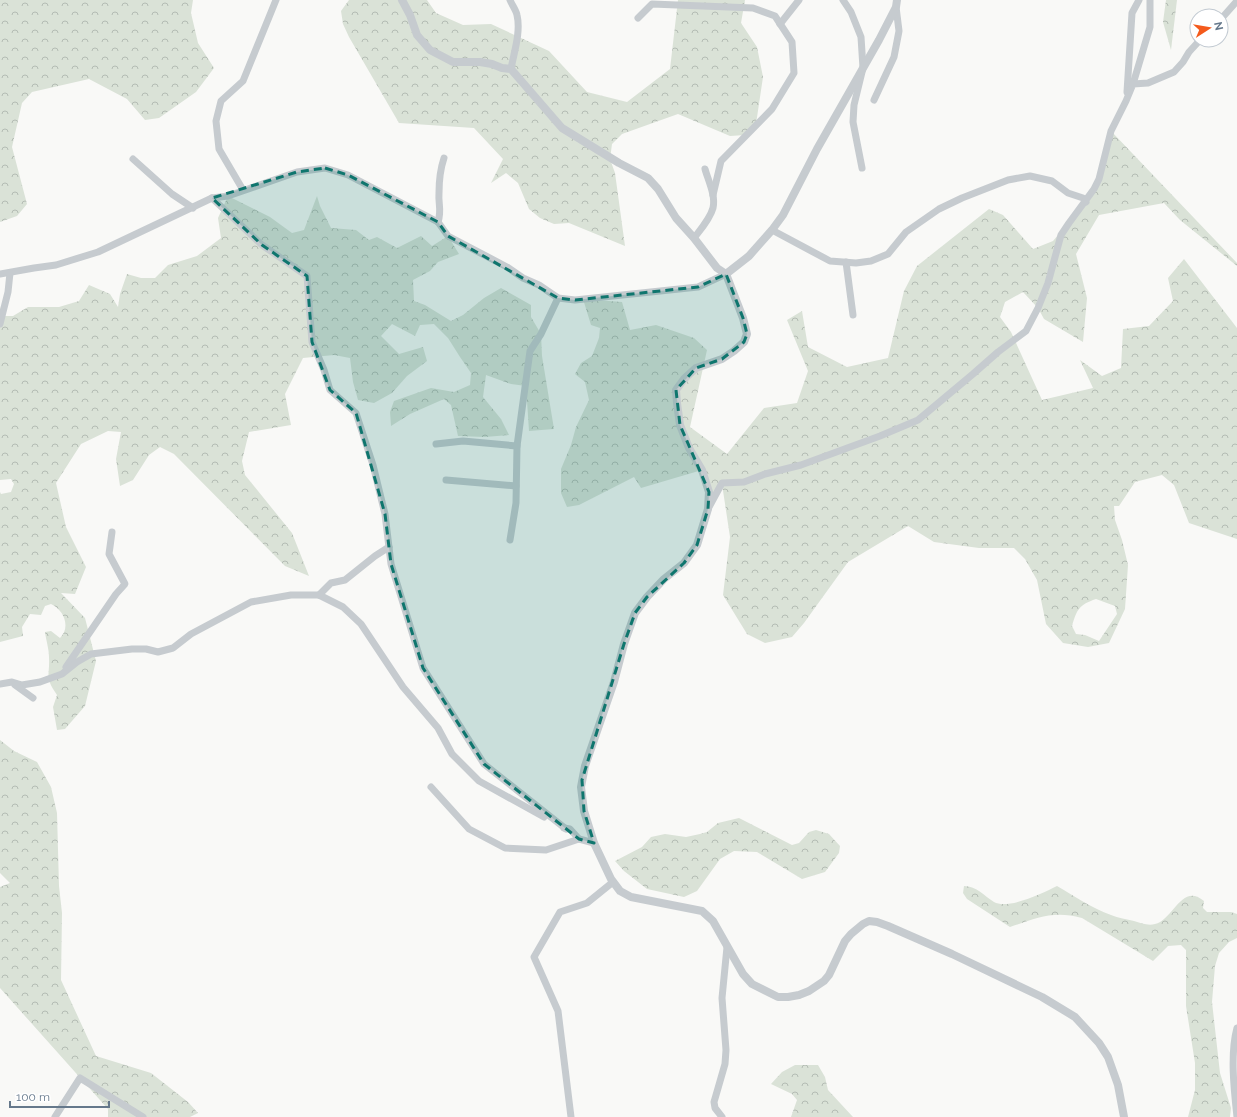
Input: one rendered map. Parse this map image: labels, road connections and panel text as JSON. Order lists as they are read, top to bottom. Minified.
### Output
{"scale_bar":"100 m","north":"right"}
